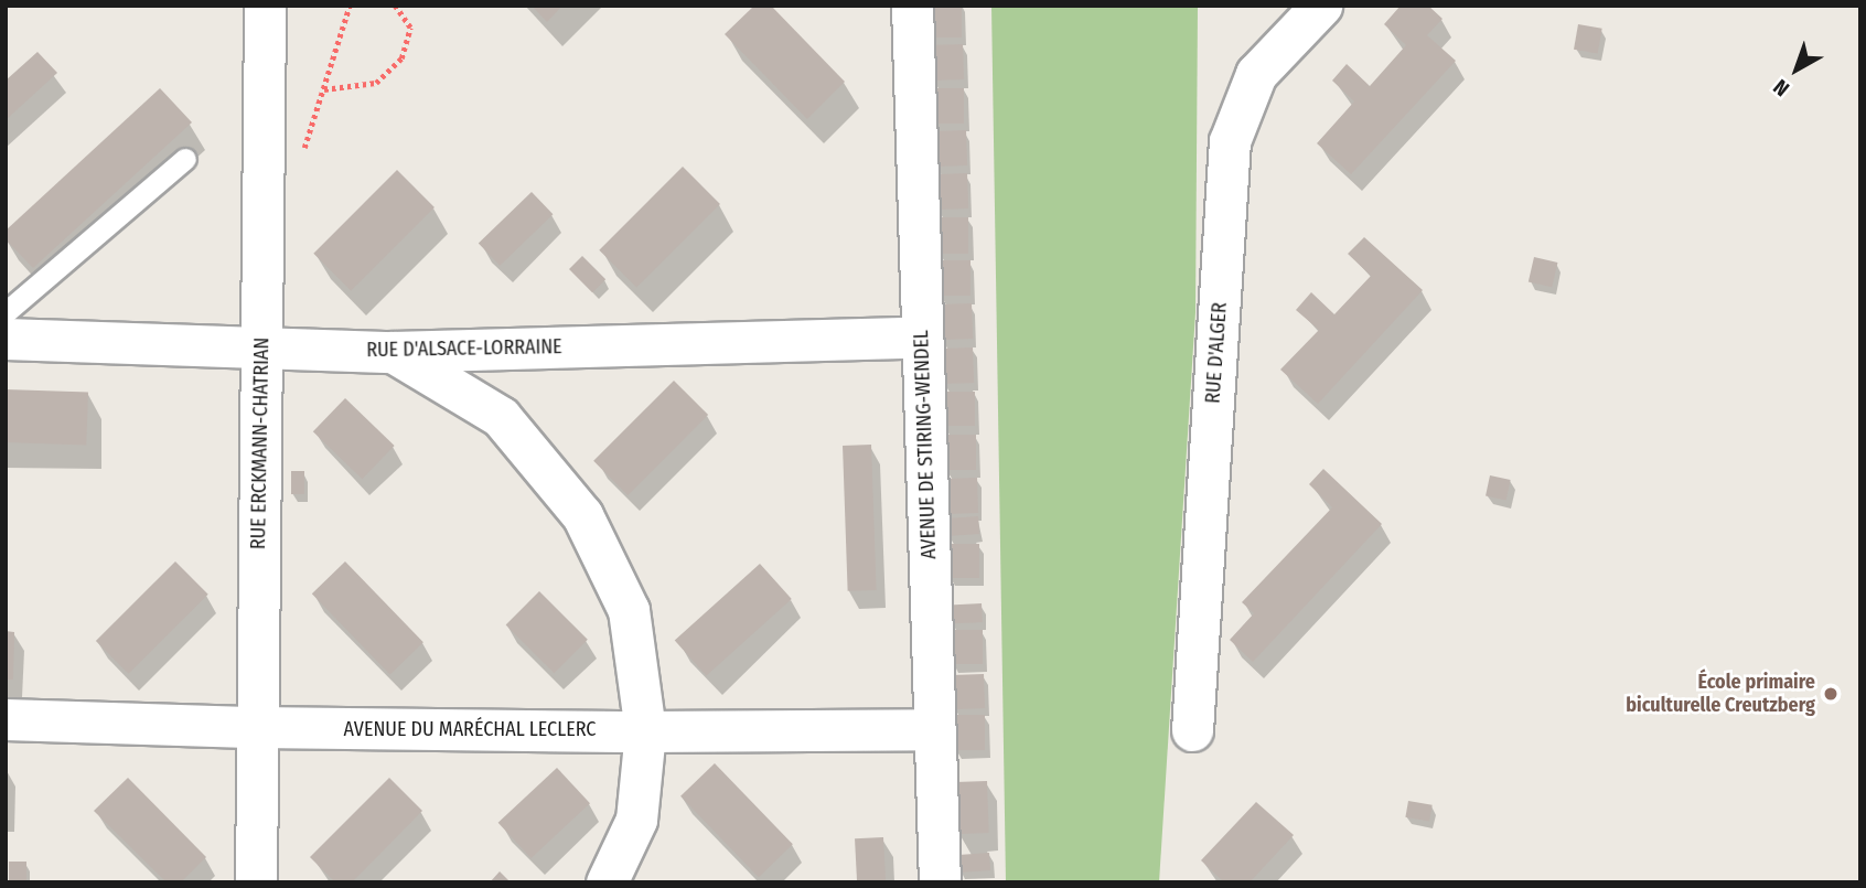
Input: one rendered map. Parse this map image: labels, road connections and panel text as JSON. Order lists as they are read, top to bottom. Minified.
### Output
{"streets":{"street":["RUE D'ALSACE-LORRAINE","RUE D'ALGER","RUE ERCKMANN-CHATRIAN","AVENUE DE STIRING-WENDEL","AVENUE DU MARÉCHAL LECLERC"]},"crossings":[["RUE D'ALSACE-LORRAINE","RUE ERCKMANN-CHATRIAN"],["RUE D'ALSACE-LORRAINE","AVENUE DE STIRING-WENDEL"],["RUE ERCKMANN-CHATRIAN","AVENUE DU MARÉCHAL LECLERC"],["AVENUE DE STIRING-WENDEL","AVENUE DU MARÉCHAL LECLERC"]],"places":["École primaire biculturelle Creutzberg"],"north":"bottom left"}
